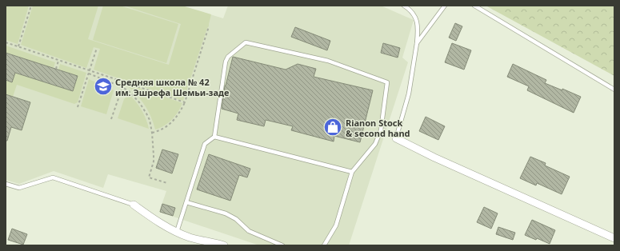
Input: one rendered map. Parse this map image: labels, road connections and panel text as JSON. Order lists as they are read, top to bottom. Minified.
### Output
{"places":{"school or university":["Средняя школа № 42 им. Эшрефа Шемьи-заде"],"shop":["Rianon Stock & second hand"]}}
